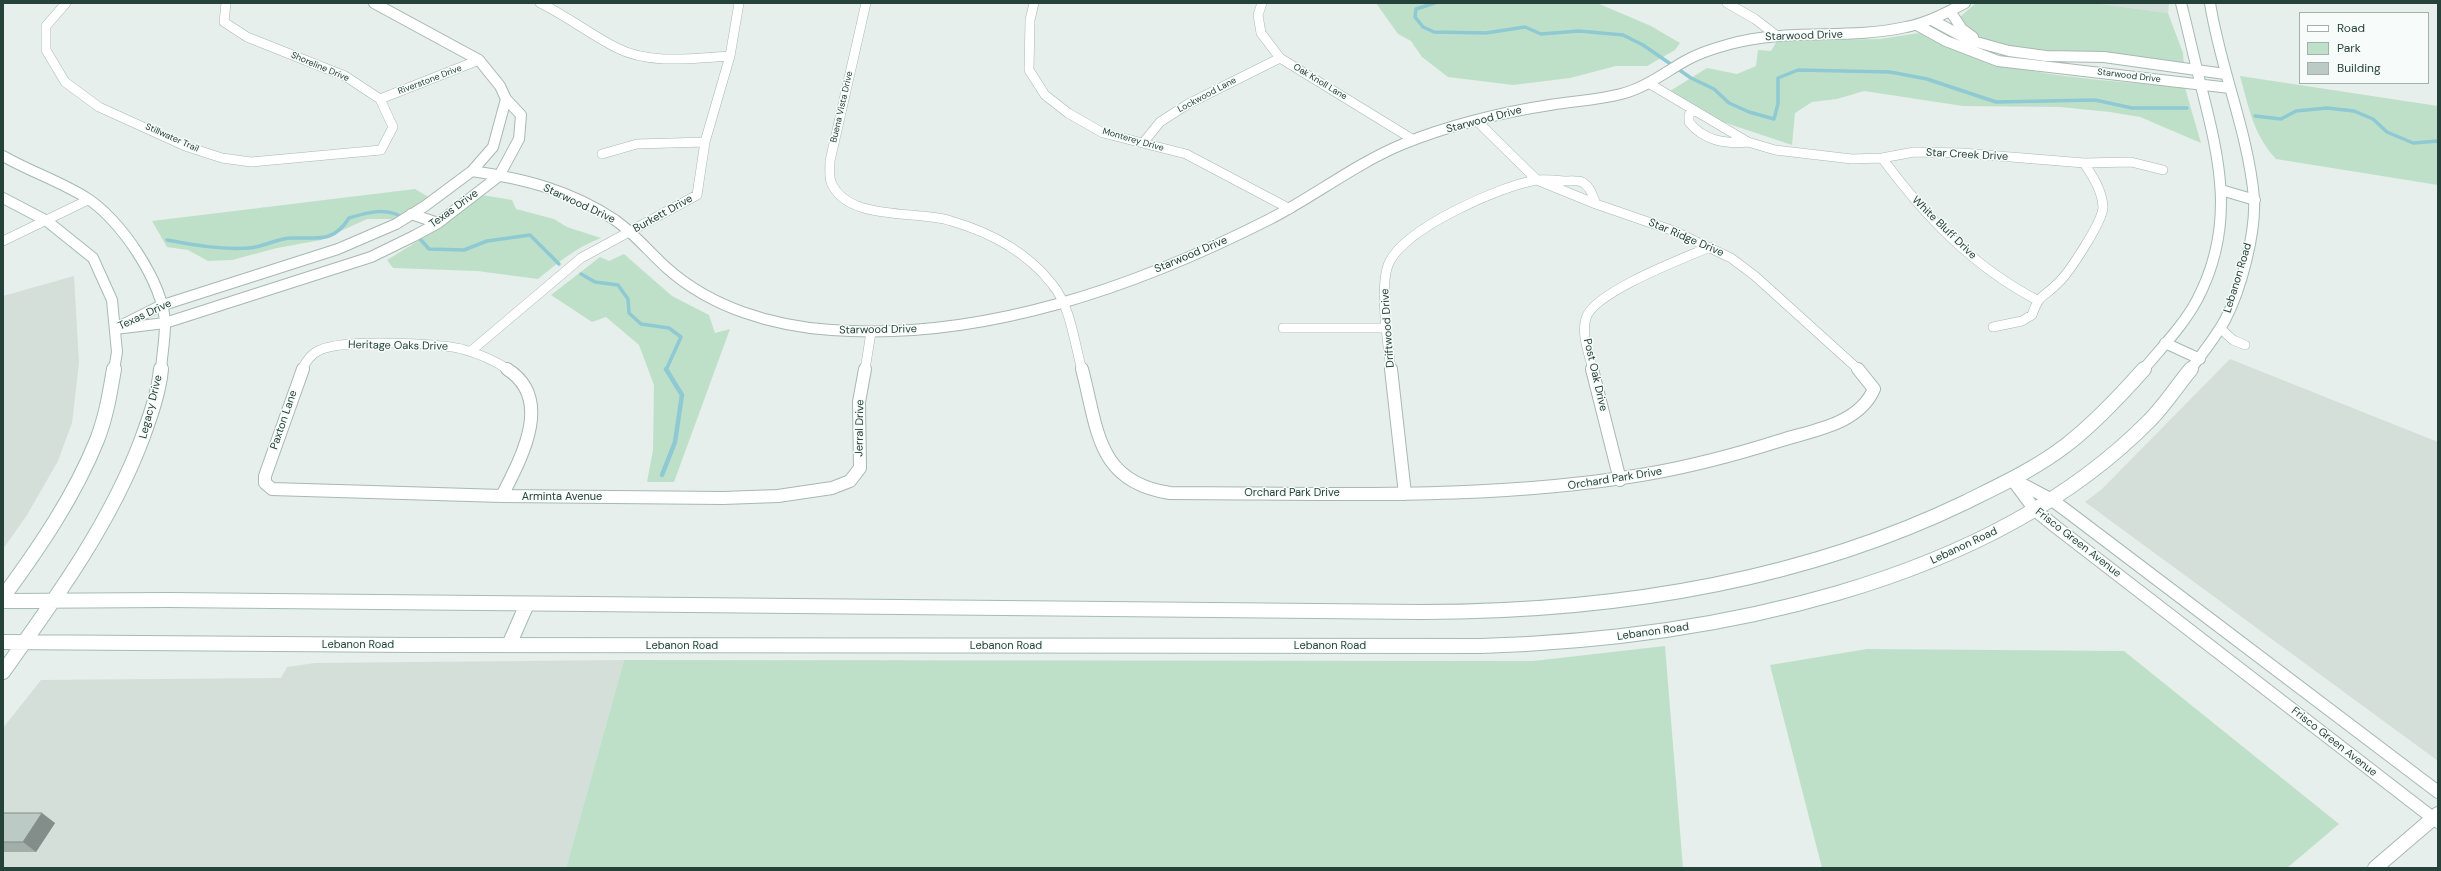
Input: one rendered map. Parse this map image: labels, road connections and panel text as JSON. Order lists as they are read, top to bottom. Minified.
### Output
{"streets":{"main road":["Starwood Drive","Texas Drive","Lebanon Road","Legacy Drive"],"street":["Shoreline Drive","Riverstone Drive","Oak Knoll Lane","Lockwood Lane","Buena Vista Drive","Stillwater Trail","Monterey Drive","Star Creek Drive","Burkett Drive","White Bluff Drive","Star Ridge Drive","Driftwood Drive","Heritage Oaks Drive","Post Oak Drive","Paxton Lane","Jerral Drive","Orchard Park Drive","Arminta Avenue","Frisco Green Avenue"]},"crossings":[["Starwood Drive","Oak Knoll Lane"],["Starwood Drive","Monterey Drive"],["Starwood Drive","Star Creek Drive"],["Starwood Drive","Texas Drive"],["Starwood Drive","Burkett Drive"],["Starwood Drive","Star Ridge Drive"],["Starwood Drive","Lebanon Road"],["Starwood Drive","Jerral Drive"],["Starwood Drive","Orchard Park Drive"],["Shoreline Drive","Riverstone Drive"],["Shoreline Drive","Stillwater Trail"],["Riverstone Drive","Stillwater Trail"],["Riverstone Drive","Texas Drive"],["Oak Knoll Lane","Lockwood Lane"],["Lockwood Lane","Monterey Drive"],["Buena Vista Drive","Orchard Park Drive"],["Star Creek Drive","White Bluff Drive"],["Texas Drive","Legacy Drive"],["Burkett Drive","Heritage Oaks Drive"],["Star Ridge Drive","Driftwood Drive"],["Star Ridge Drive","Post Oak Drive"],["Star Ridge Drive","Orchard Park Drive"],["Lebanon Road","Legacy Drive"],["Lebanon Road","Frisco Green Avenue"],["Driftwood Drive","Orchard Park Drive"],["Heritage Oaks Drive","Paxton Lane"],["Heritage Oaks Drive","Arminta Avenue"],["Post Oak Drive","Orchard Park Drive"],["Paxton Lane","Arminta Avenue"],["Jerral Drive","Arminta Avenue"]],"legend":["Road","Park","Building"]}
